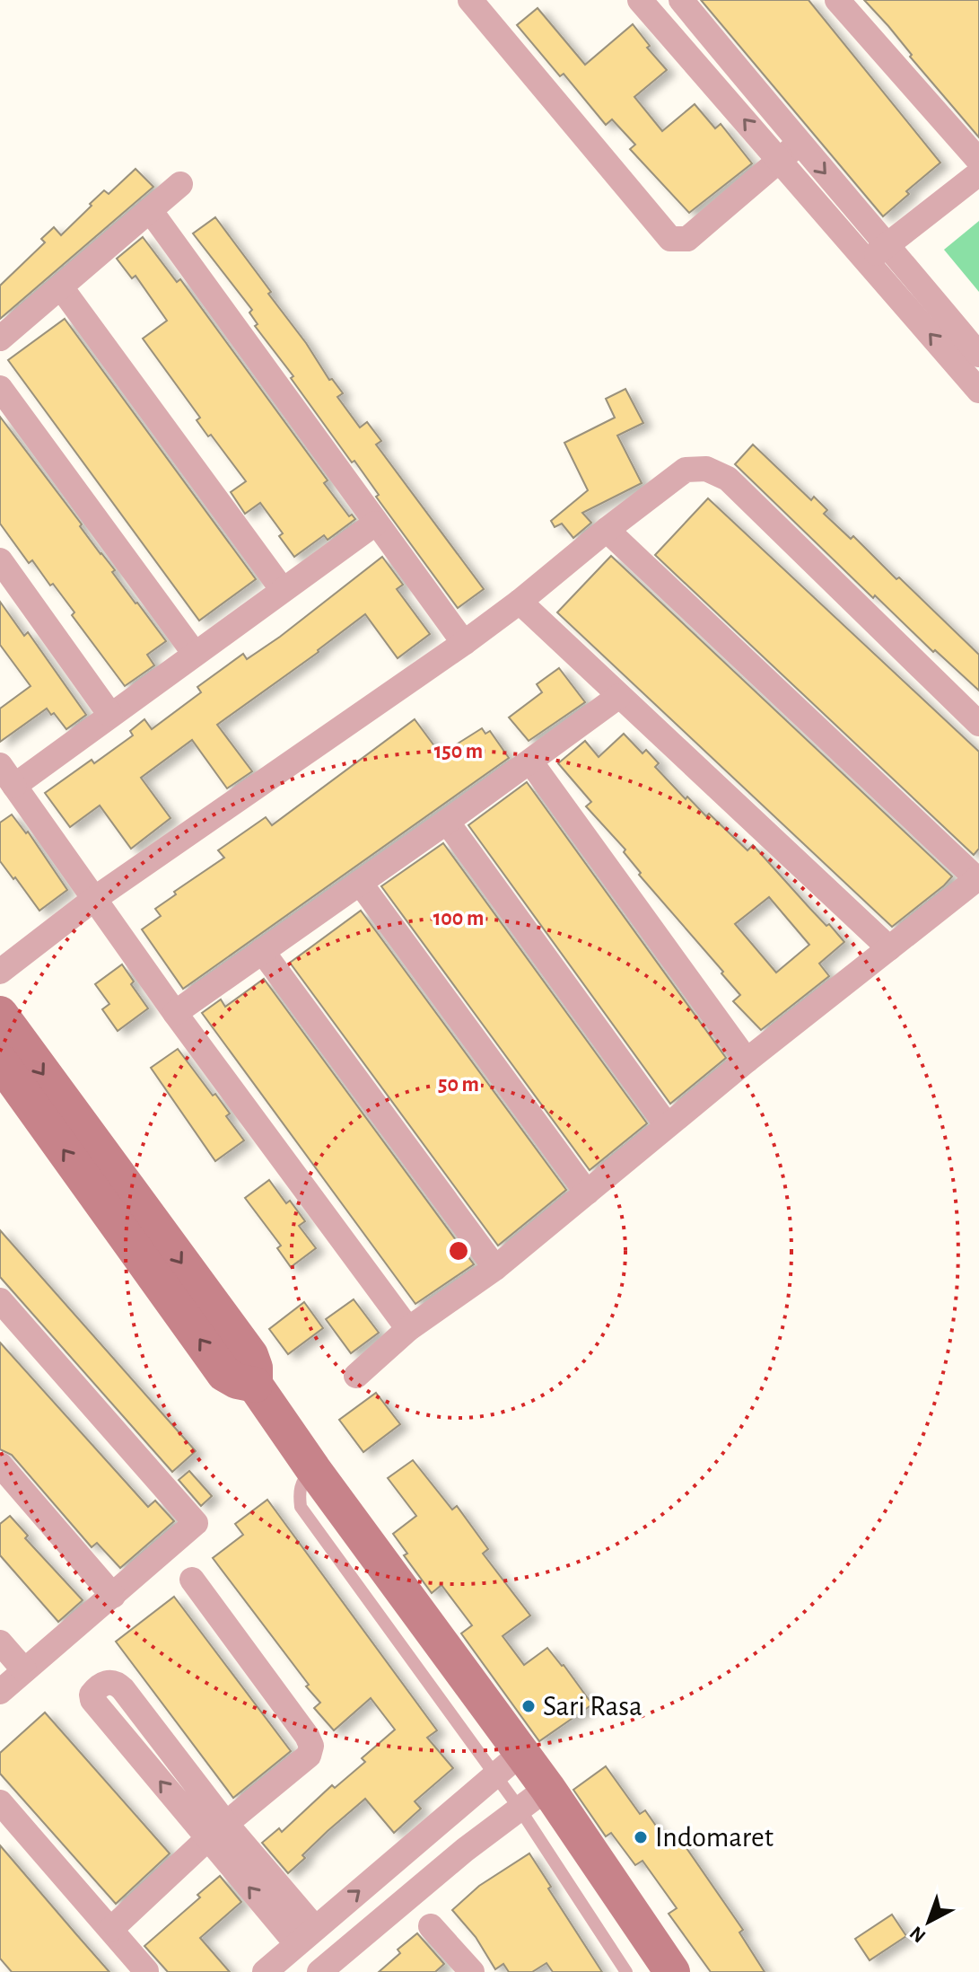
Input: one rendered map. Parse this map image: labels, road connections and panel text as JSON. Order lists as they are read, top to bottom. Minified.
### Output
{"places":["Sari Rasa","Indomaret"],"north":"bottom left","rings":["150 m","100 m","50 m"]}
